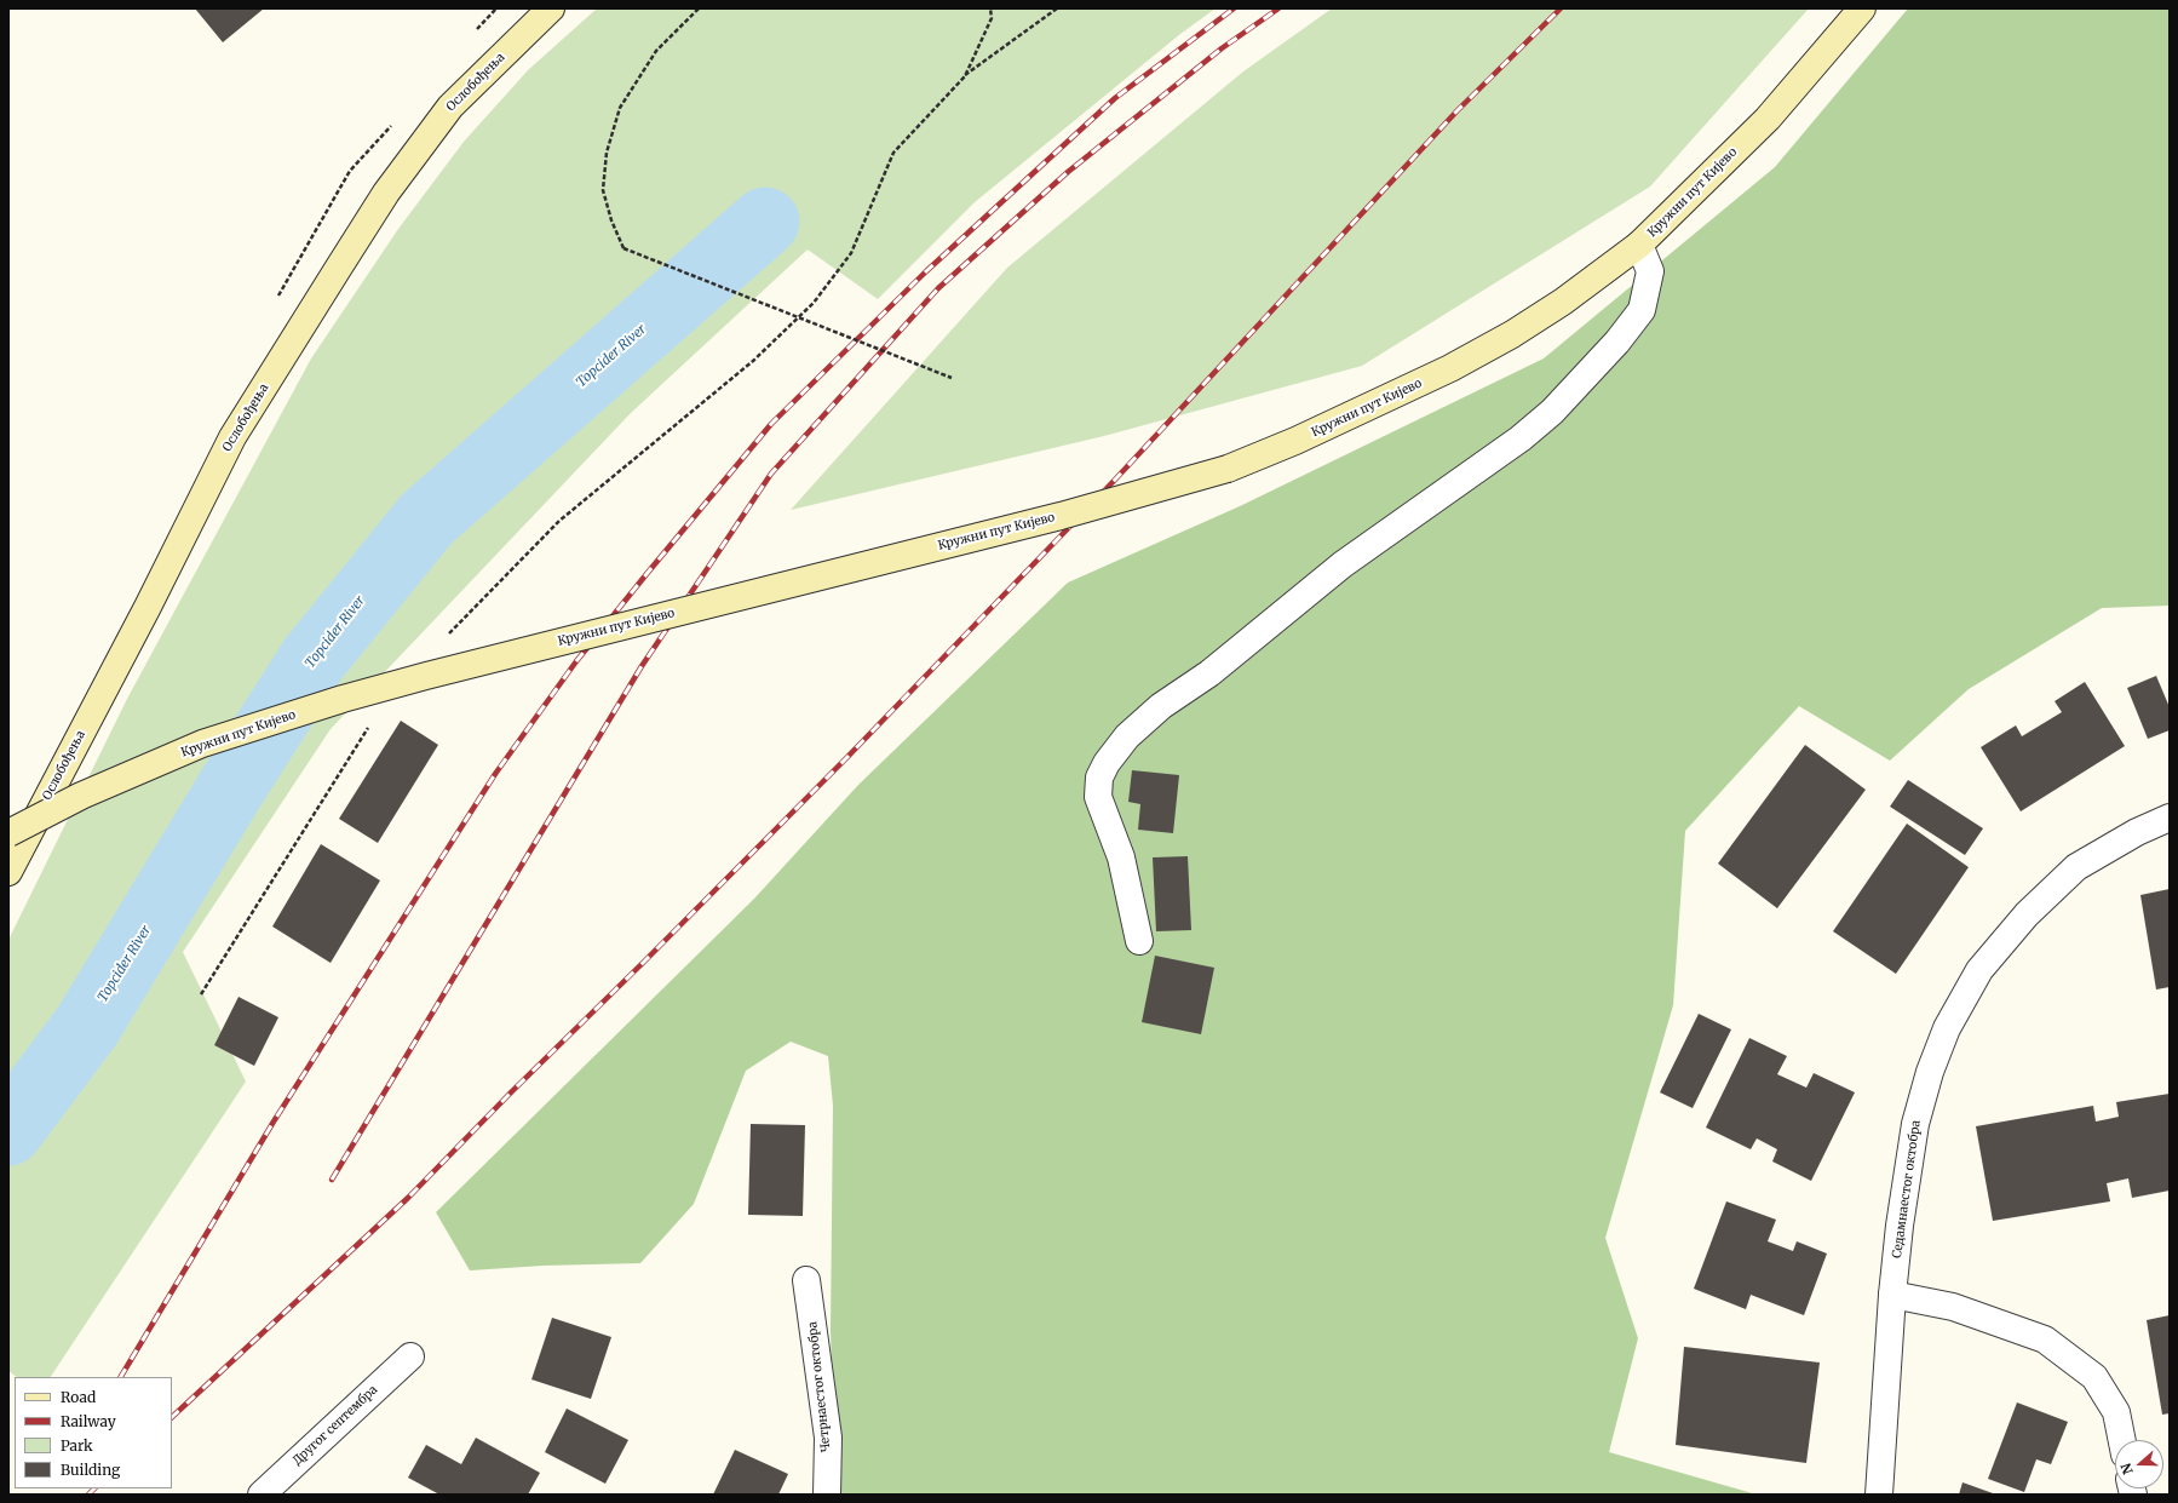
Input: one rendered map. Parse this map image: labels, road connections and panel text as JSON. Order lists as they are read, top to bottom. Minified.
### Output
{"streets":{"main road":["Ослобођења","Кружни пут Кијево"],"street":["Седамнаестог октобра","Четрнаестог октобра","Другог септембра"]},"water":["Topcider River"],"legend":["Road","Railway","Park","Building"],"north":"left"}
